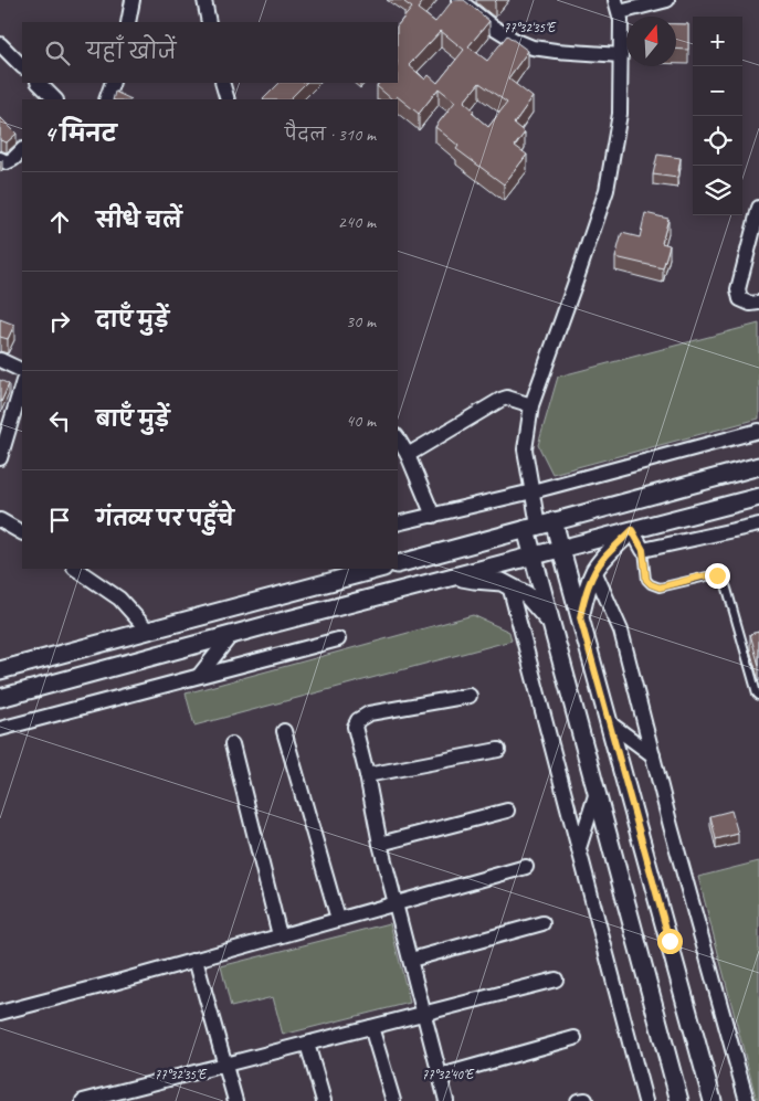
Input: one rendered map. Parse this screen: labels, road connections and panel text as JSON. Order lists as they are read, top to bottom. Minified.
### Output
{"north":"top","page":{"map_buttons":["+","−"],"search":"यहाँ खोजें","heading":["4 मिनट","पैदल · 310 m"],"list":[["सीधे चलें","240 m"],["दाएँ मुड़ें","30 m"],["बाएँ मुड़ें","40 m"],"गंतव्य पर पहुँचे"]},"coordinates":["77°32'35\"E","77°32'40\"E"]}
